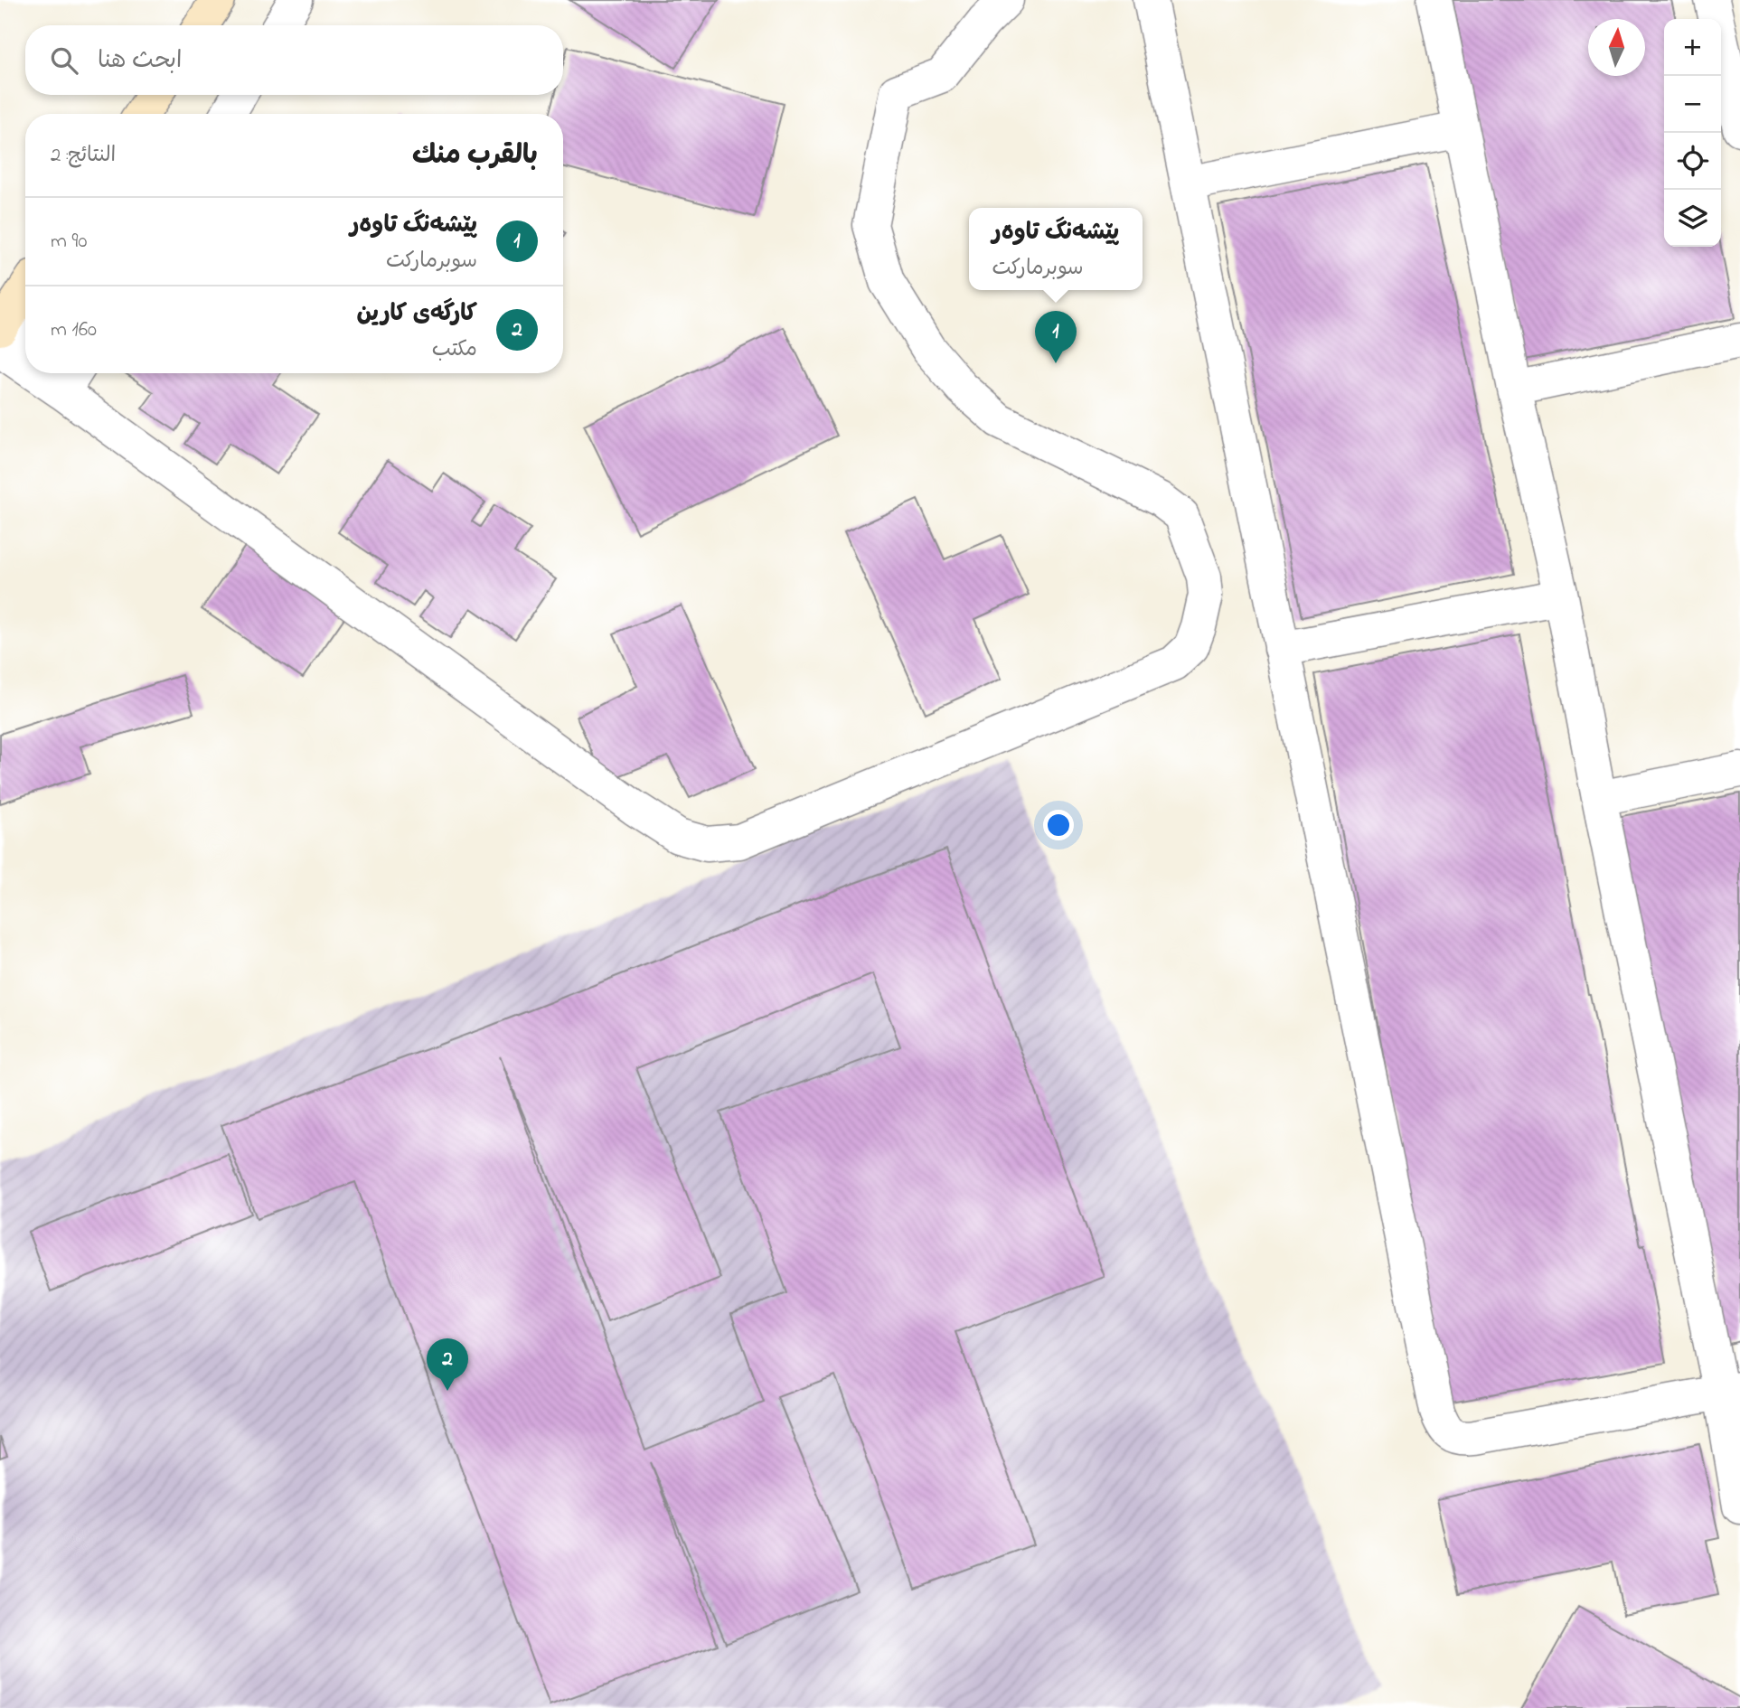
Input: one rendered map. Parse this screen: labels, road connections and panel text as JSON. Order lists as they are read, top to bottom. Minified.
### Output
{"north":"top","page":{"map_buttons":["+","−"],"search":"ابحث هنا","heading":["بالقرب منك","النتائج: 2"],"list":[{"mark":"1","name":"پێشەنگ تاوەر","note":"سوبرماركت","value":"90 m"},{"mark":"2","name":"کارگەی کارین","note":"مكتب","value":"160 m"}],"popup":["پێشەنگ تاوەر","سوبرماركت"],"pins":["1","2"]}}
